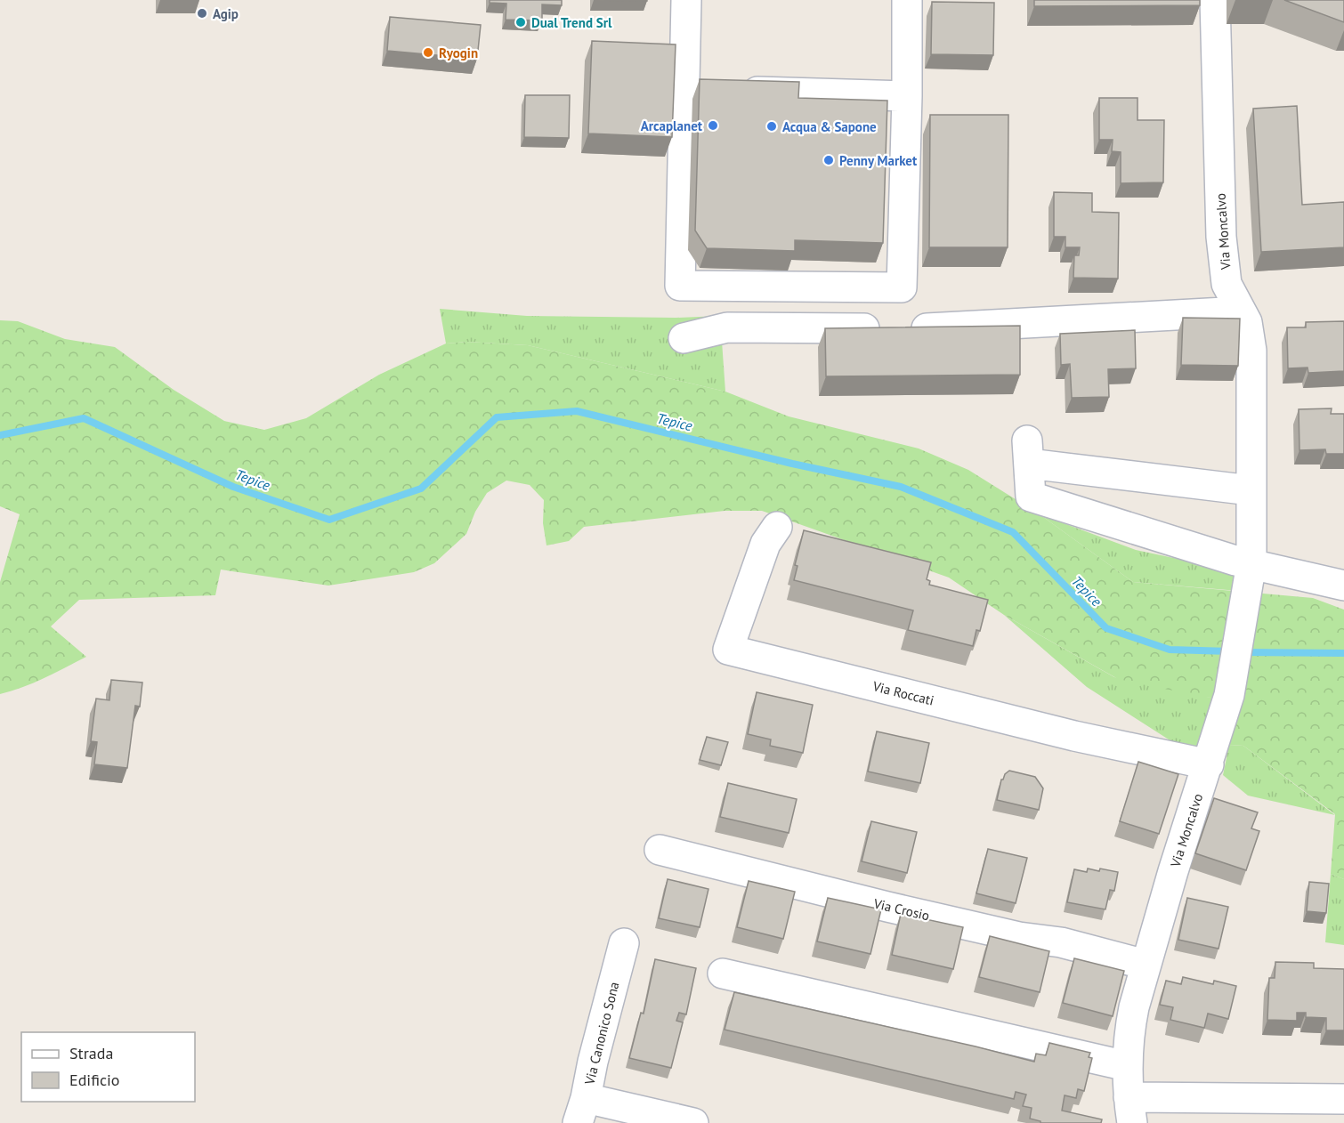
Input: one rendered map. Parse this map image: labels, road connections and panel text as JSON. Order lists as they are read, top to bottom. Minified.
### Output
{"streets":{"street":["Via Moncalvo","Via Roccati","Via Crosio","Via Canonico Sona"]},"crossings":[["Via Moncalvo","Via Roccati"],["Via Moncalvo","Via Crosio"]],"water":["Tepice"],"places":["Agip","Dual Trend Srl","Ryogin","Arcaplanet","Acqua & Sapone","Penny Market"],"legend":["Strada","Edificio"]}
